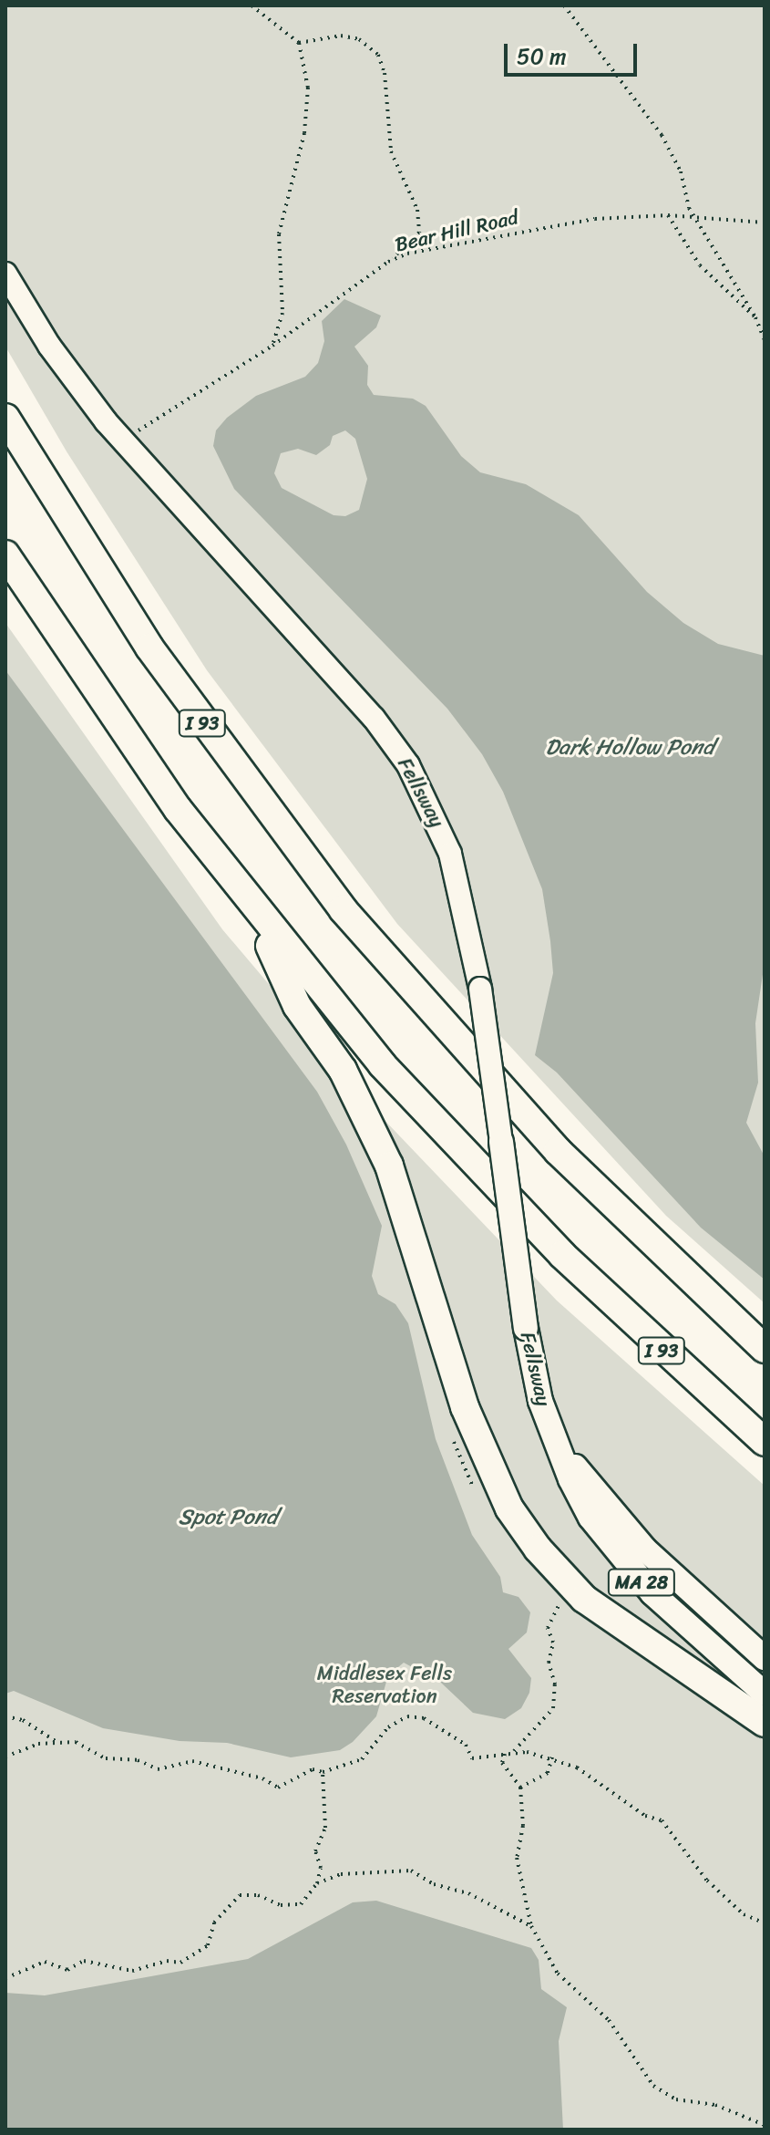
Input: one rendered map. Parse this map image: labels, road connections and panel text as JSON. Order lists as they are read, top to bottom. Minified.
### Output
{"streets":{"highway":["I 93"],"main road":["Fellsway","MA 28"],"path":["Bear Hill Road"]},"crossings":[["Bear Hill Road","Fellsway"]],"water":["Dark Hollow Pond","Spot Pond"],"parks":["Middlesex Fells Reservation"],"scale_bar":"50 m"}
